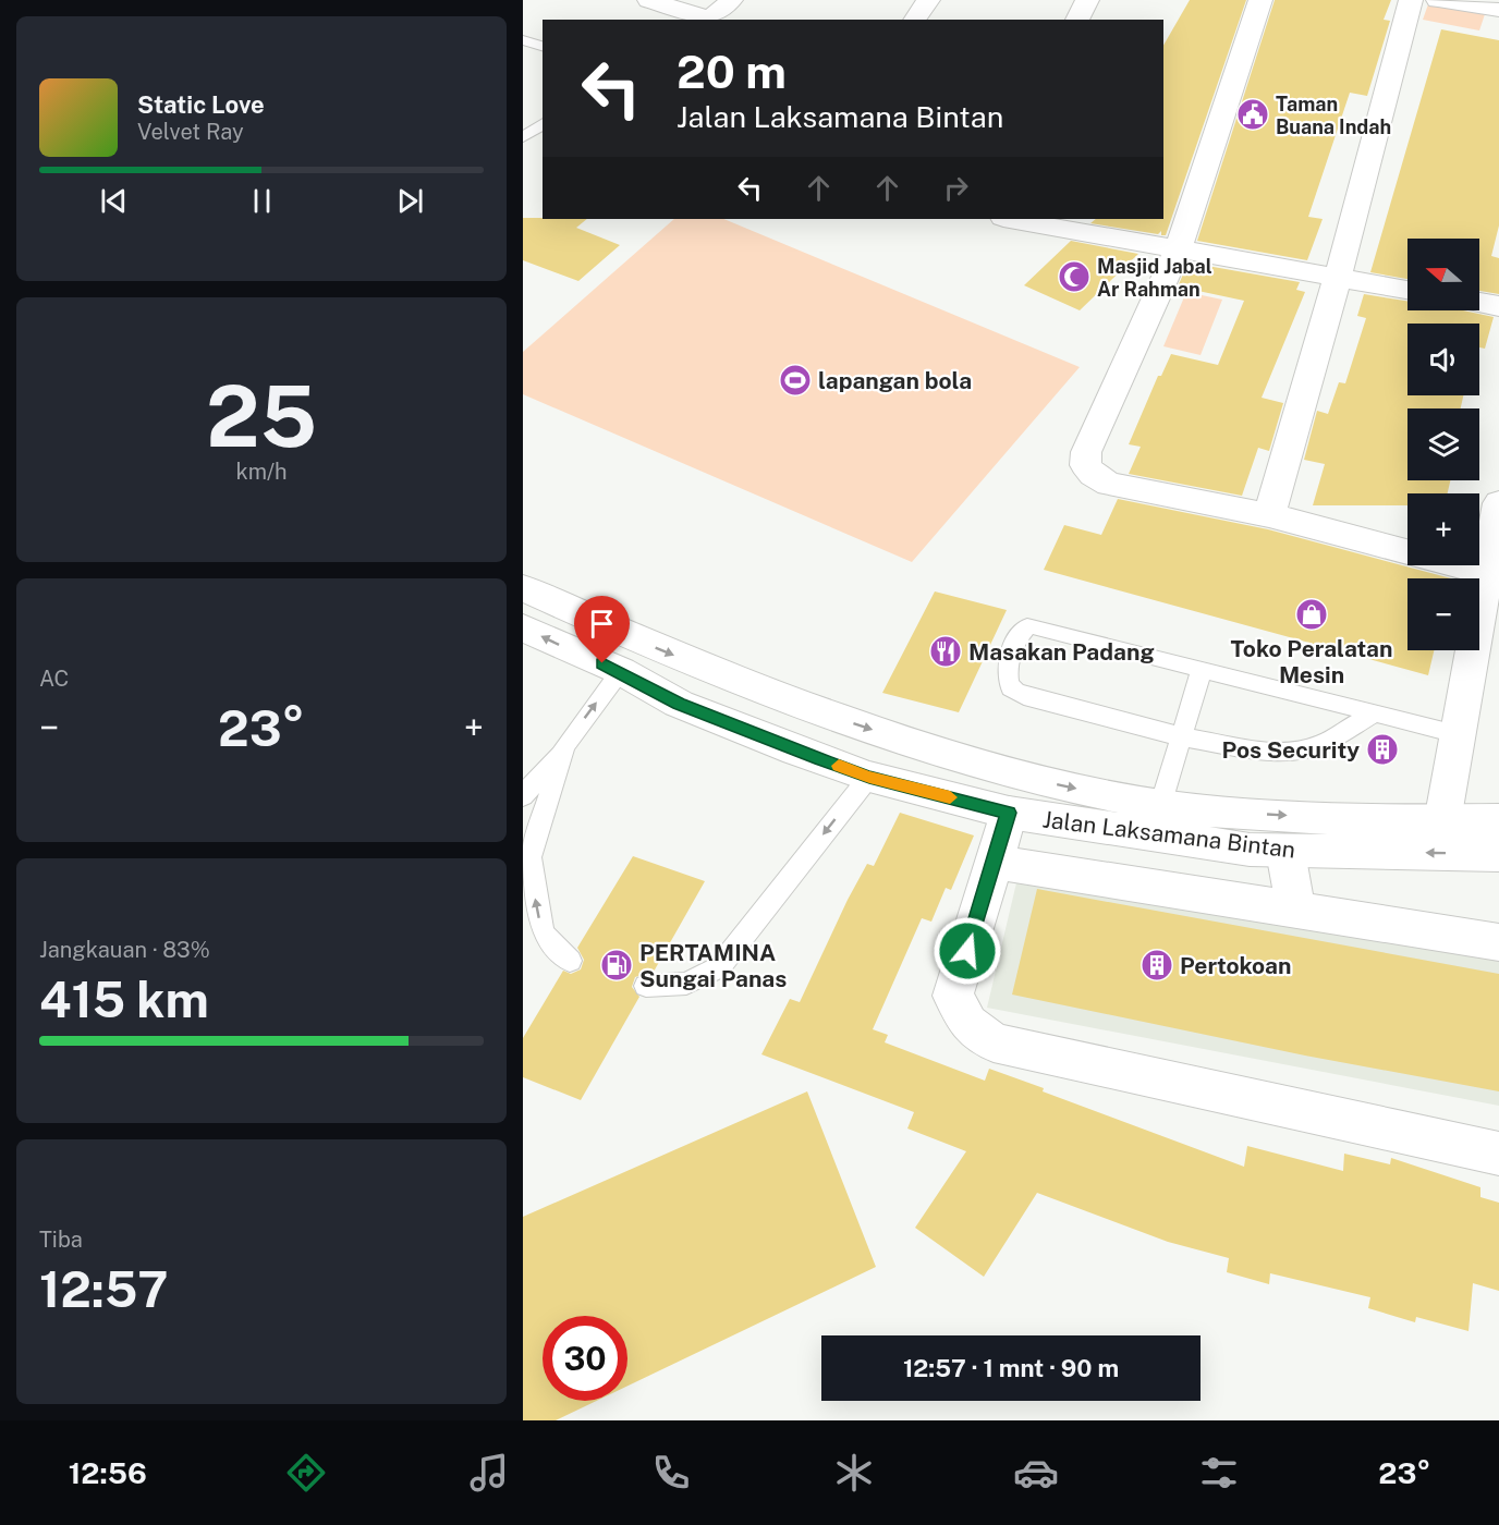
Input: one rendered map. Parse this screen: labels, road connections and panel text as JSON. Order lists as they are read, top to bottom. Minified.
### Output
{"streets":{"street":["Jalan Laksamana Bintan"]},"places":{"public building":["Taman Buana Indah"],"mosque":["Masjid Jabal Ar Rahman"],"sports":["lapangan bola"],"shop":["Toko Peralatan Mesin"],"restaurant":["Masakan Padang"],"building":["Pos Security","Pertokoan"],"fuel station":["PERTAMINA Sungai Panas"]},"north":"left","page":{"turn":["20 m","Jalan Laksamana Bintan"],"song":["Static Love","Velvet Ray"],"map_buttons":["+","−"],"tile":[["25","km/h"],"AC",["Jangkauan · 83%","415 km"],["Tiba","12:57"]],"heat":["−","23°","+"],"limit":"30","trip":"12:57 · 1 mnt · 90 m","tabs":["12:56","23°"]}}
